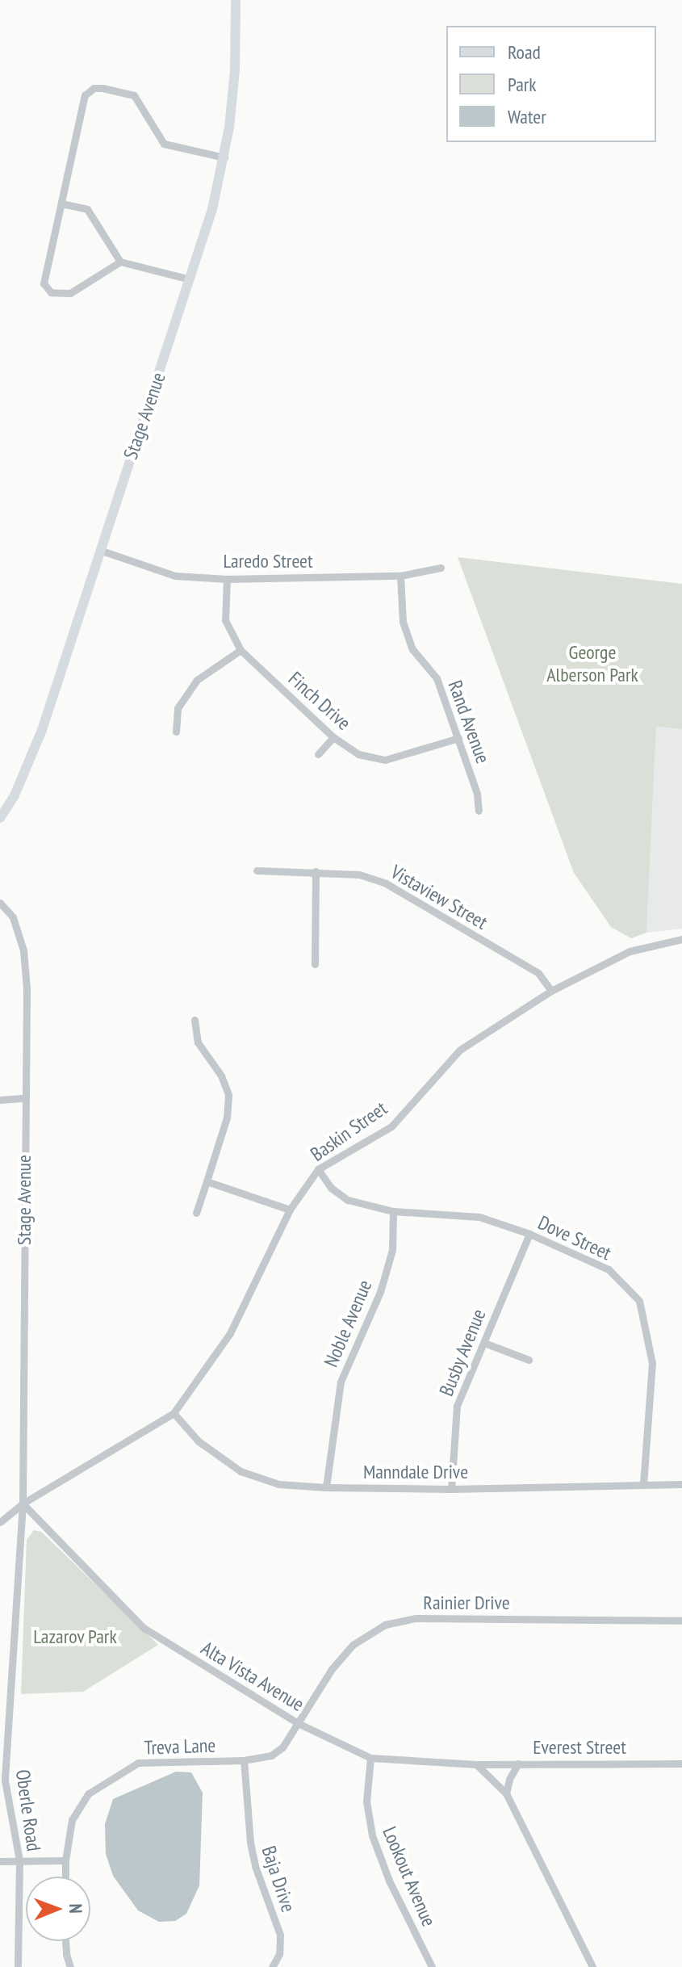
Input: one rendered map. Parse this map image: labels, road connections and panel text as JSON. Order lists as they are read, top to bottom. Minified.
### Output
{"streets":{"main road":["Stage Avenue"],"street":["Laredo Street","Finch Drive","Rand Avenue","Vistaview Street","Baskin Street","Dove Street","Noble Avenue","Busby Avenue","Manndale Drive","Rainier Drive","Alta Vista Avenue","Treva Lane","Everest Street","Oberle Road","Lookout Avenue","Baja Drive"]},"crossings":[["Stage Avenue","Laredo Street"],["Stage Avenue","Baskin Street"],["Stage Avenue","Alta Vista Avenue"],["Stage Avenue","Oberle Road"],["Laredo Street","Finch Drive"],["Laredo Street","Rand Avenue"],["Finch Drive","Rand Avenue"],["Vistaview Street","Baskin Street"],["Baskin Street","Dove Street"],["Baskin Street","Manndale Drive"],["Baskin Street","Alta Vista Avenue"],["Baskin Street","Oberle Road"],["Dove Street","Noble Avenue"],["Dove Street","Busby Avenue"],["Dove Street","Manndale Drive"],["Noble Avenue","Manndale Drive"],["Busby Avenue","Manndale Drive"],["Rainier Drive","Alta Vista Avenue"],["Rainier Drive","Treva Lane"],["Alta Vista Avenue","Treva Lane"],["Alta Vista Avenue","Everest Street"],["Alta Vista Avenue","Oberle Road"],["Alta Vista Avenue","Lookout Avenue"],["Treva Lane","Baja Drive"]],"parks":["George Alberson Park","Lazarov Park"],"legend":["Road","Park","Water"],"north":"right"}
